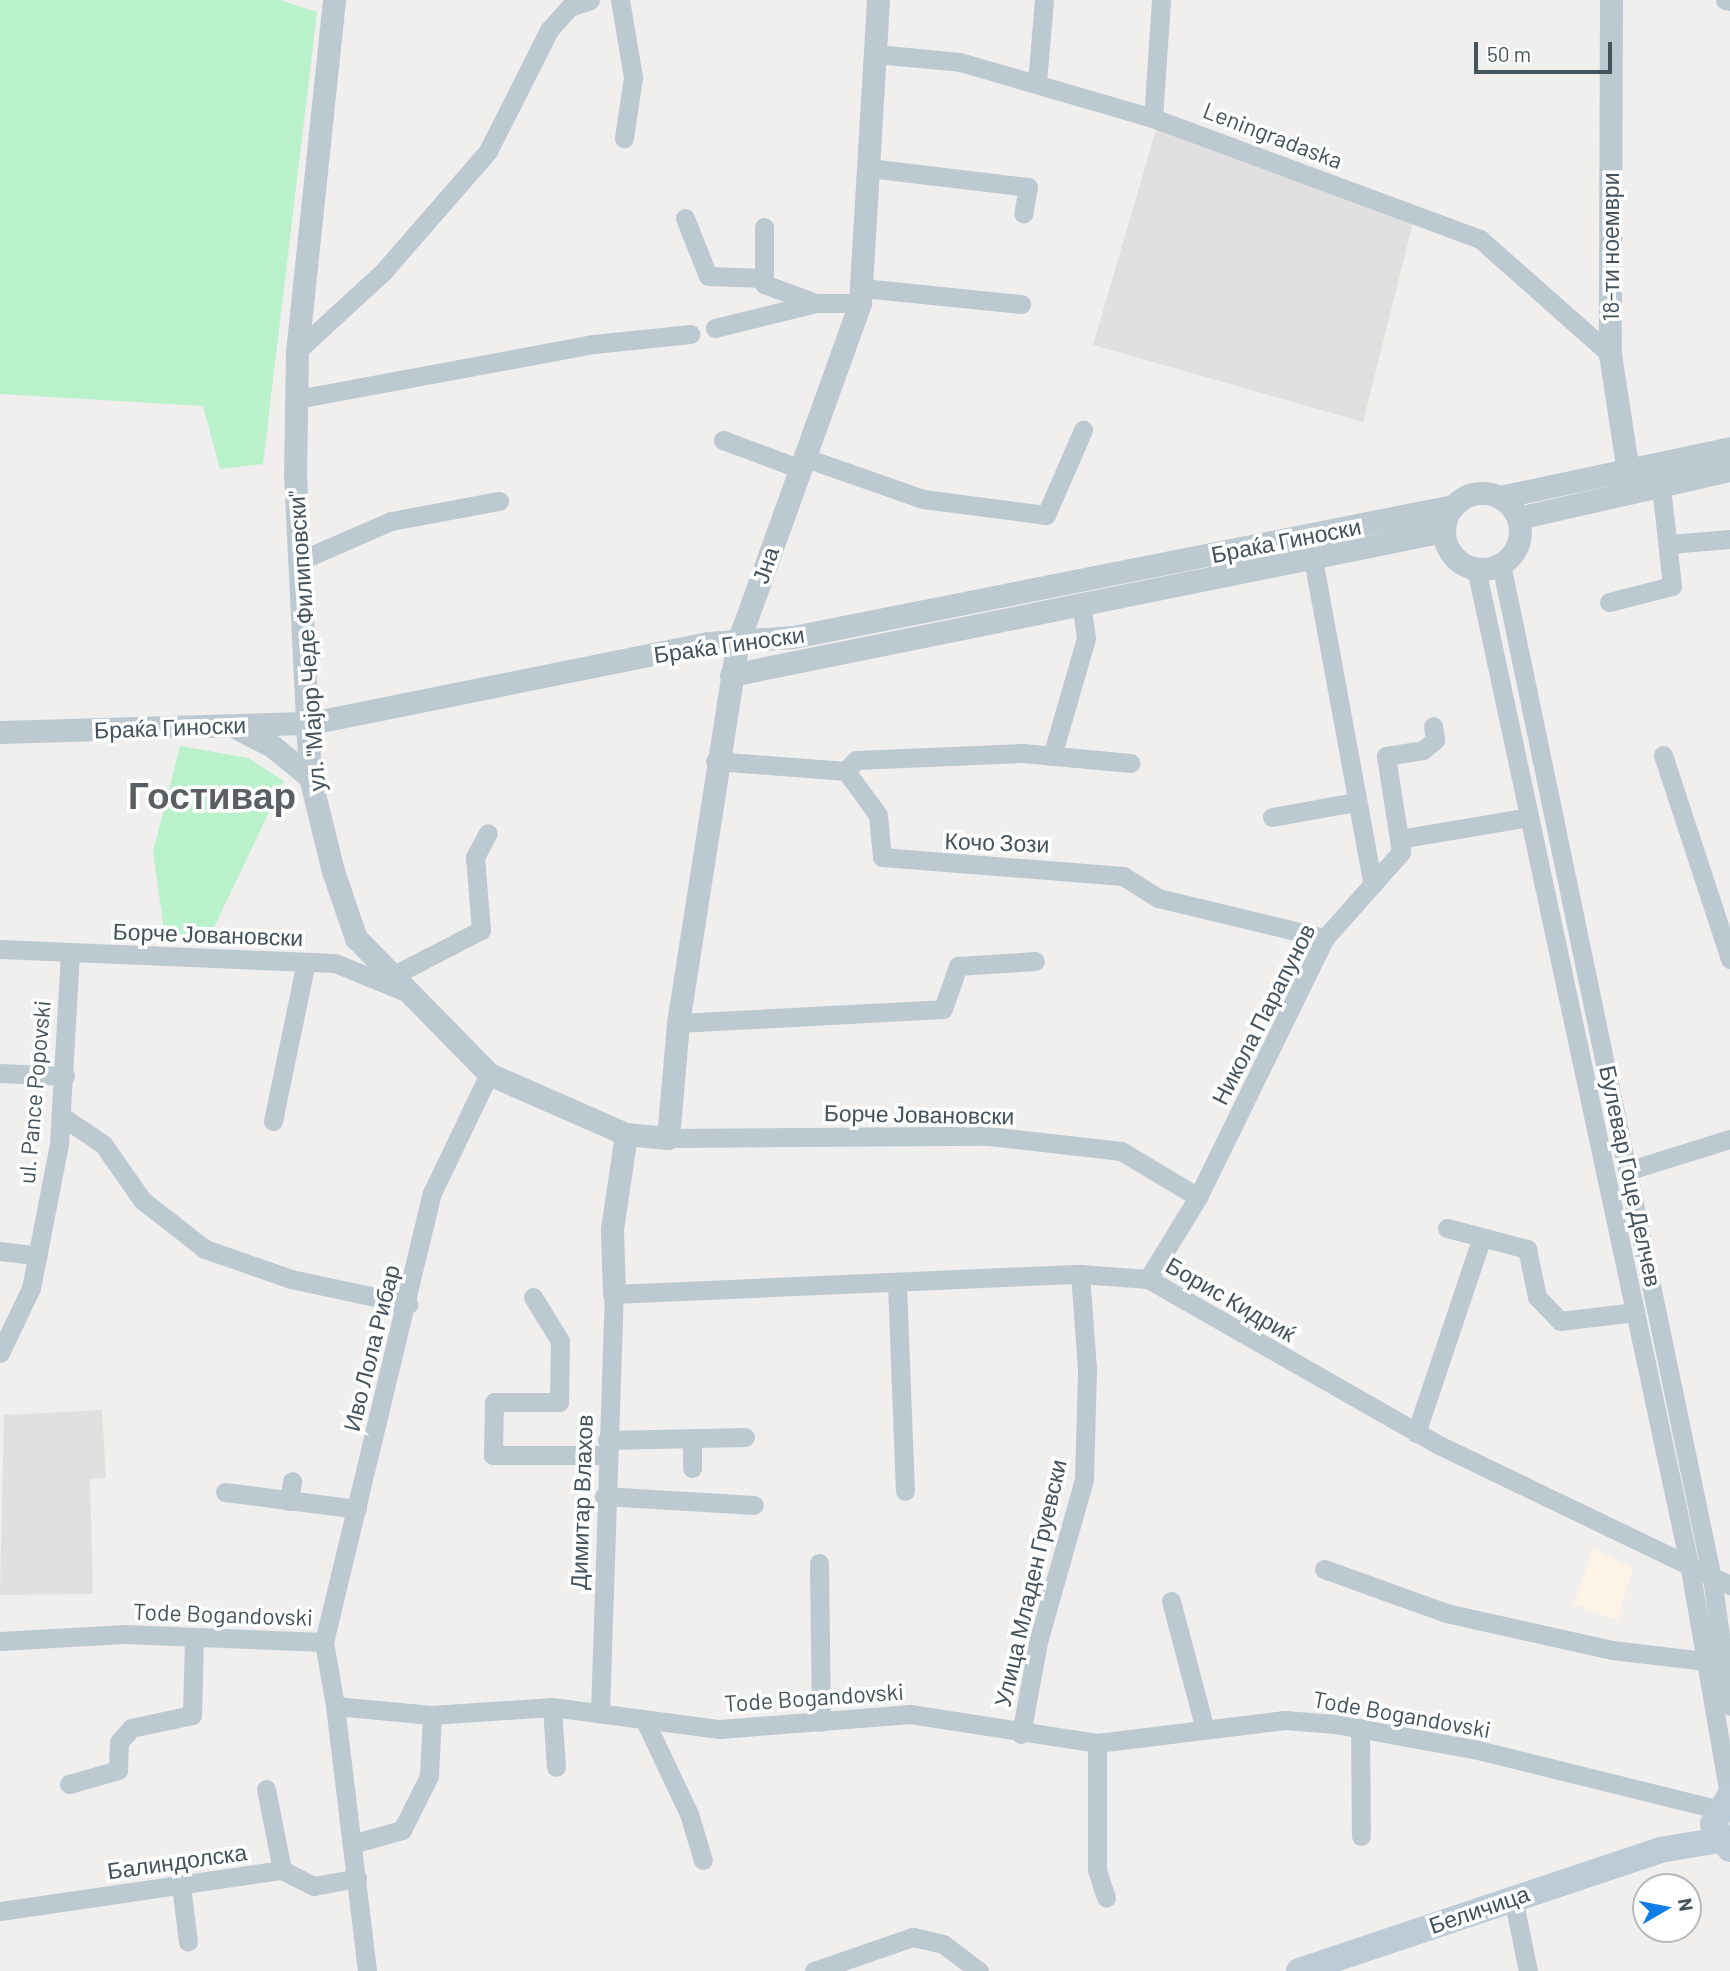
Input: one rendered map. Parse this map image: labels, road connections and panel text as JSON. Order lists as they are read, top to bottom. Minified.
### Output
{"streets":{"main road":["Беличица"],"street":["Leningradaska","18-ти ноември","Браќа Гиноски","Јна","ул. \"Мајор Чеде Филиповски\"","Кочо Зози","Борче Јовановски","Никола Парапунов","ul. Pance Popovski","Булевар Гоце Делчев","Борис Кидриќ","Иво Лола Рибар","Димитар Влахов","Улица Младен Груевски","Tode Bogandovski","Балиндолска"]},"crossings":[["Leningradaska","18-ти ноември"],["Leningradaska","Јна"],["18-ти ноември","Браќа Гиноски"],["Браќа Гиноски","Јна"],["Браќа Гиноски","ул. \"Мајор Чеде Филиповски\""],["Браќа Гиноски","Булевар Гоце Делчев"],["Јна","ул. \"Мајор Чеде Филиповски\""],["Јна","Борче Јовановски"],["ул. \"Мајор Чеде Филиповски\"","Борче Јовановски"],["ул. \"Мајор Чеде Филиповски\"","Иво Лола Рибар"],["Кочо Зози","Никола Парапунов"],["Борче Јовановски","Никола Парапунов"],["Борче Јовановски","ul. Pance Popovski"],["Никола Парапунов","Борис Кидриќ"],["Булевар Гоце Делчев","Борис Кидриќ"],["Булевар Гоце Делчев","Tode Bogandovski"],["Булевар Гоце Делчев","Беличица"],["Борис Кидриќ","Димитар Влахов"],["Борис Кидриќ","Улица Младен Груевски"],["Иво Лола Рибар","Tode Bogandovski"],["Димитар Влахов","Tode Bogandovski"],["Улица Младен Груевски","Tode Bogandovski"],["Tode Bogandovski","Беличица"]],"districts":["Гостивар"],"scale_bar":"50 m","north":"right"}
